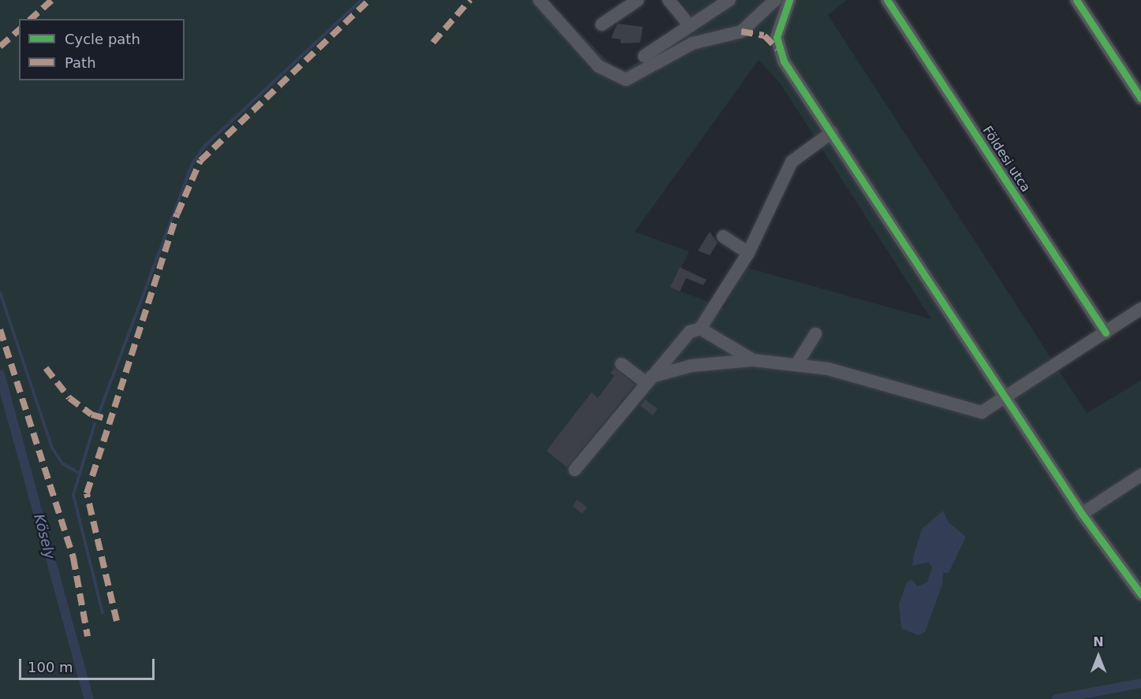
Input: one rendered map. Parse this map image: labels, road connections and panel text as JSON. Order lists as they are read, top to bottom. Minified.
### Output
{"streets":{"street":["Földesi utca"]},"water":["Kösely"],"legend":["Cycle path","Path"],"scale_bar":"100 m","north":"top"}
